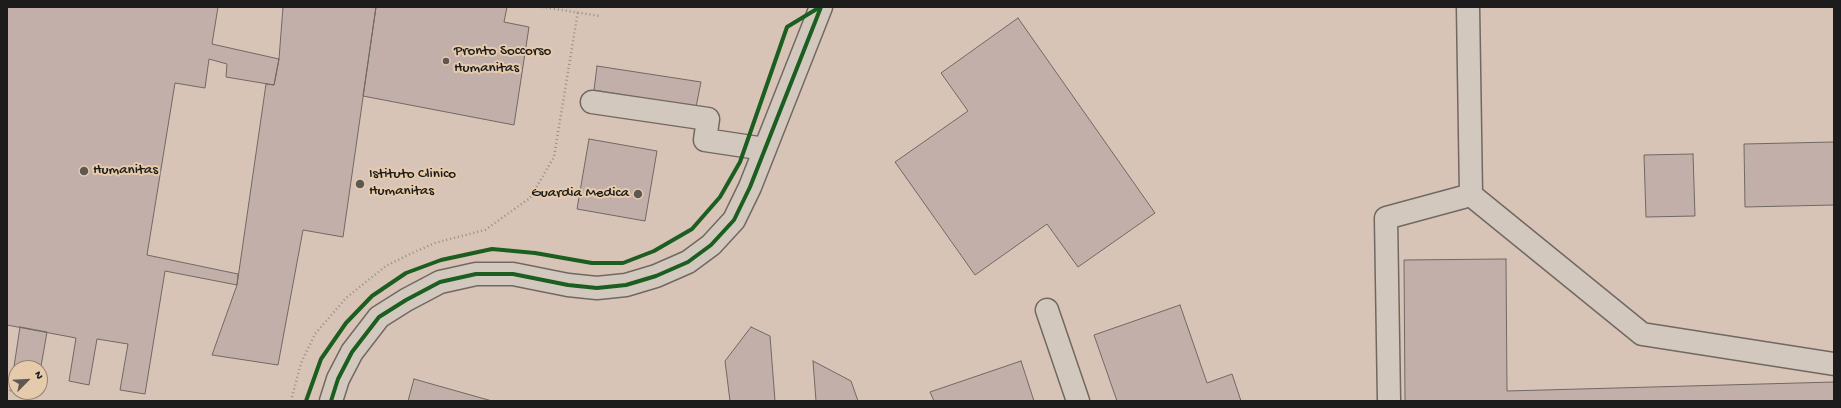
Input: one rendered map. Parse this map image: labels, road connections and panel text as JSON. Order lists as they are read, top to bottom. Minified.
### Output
{"places":["Pronto Soccorso Humanitas","Humanitas","Istituto Clinico Humanitas","Guardia Medica"],"north":"top right"}
